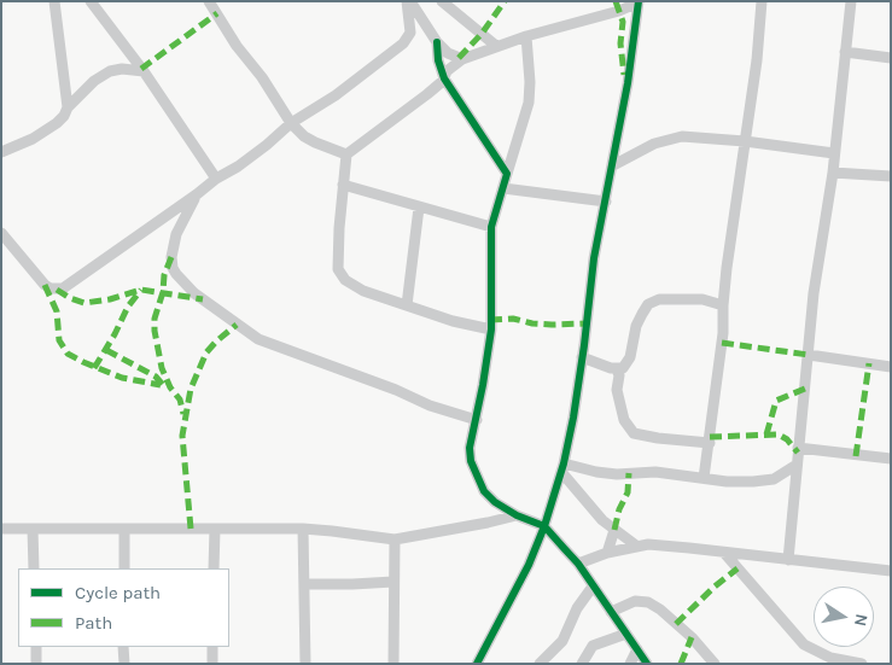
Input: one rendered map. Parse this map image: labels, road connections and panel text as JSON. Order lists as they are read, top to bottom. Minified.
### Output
{"legend":["Cycle path","Path"],"north":"right"}
